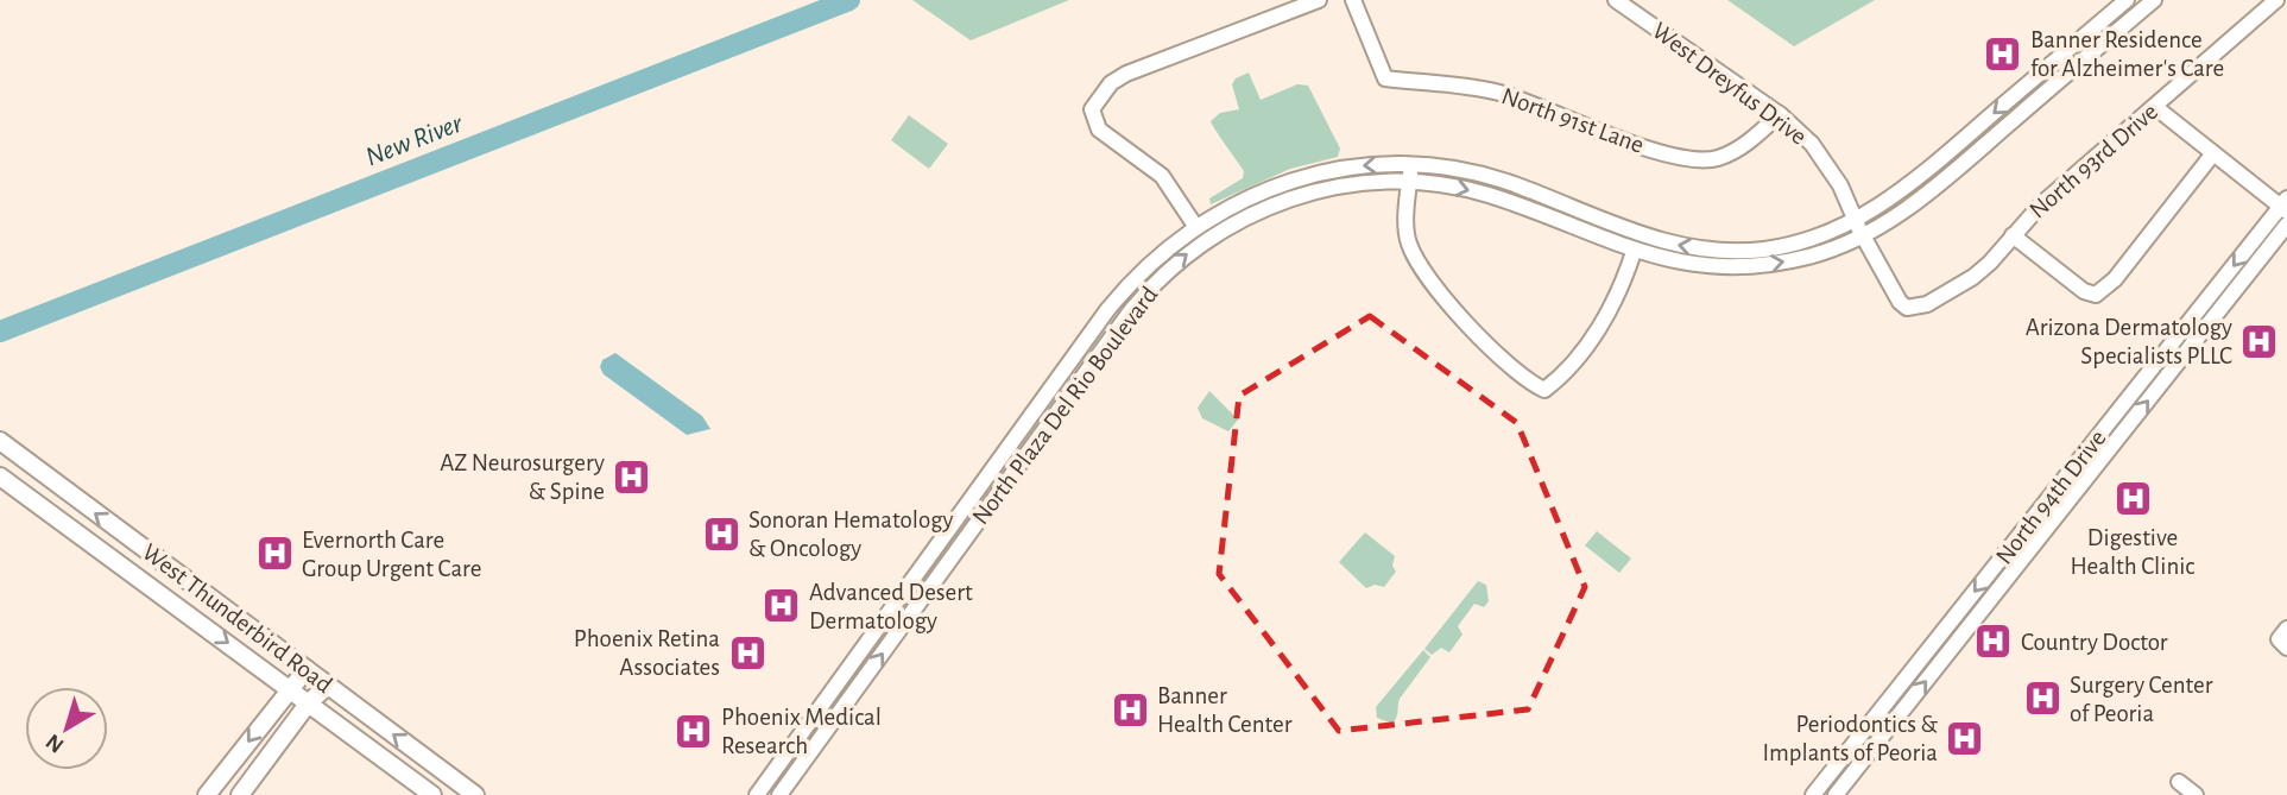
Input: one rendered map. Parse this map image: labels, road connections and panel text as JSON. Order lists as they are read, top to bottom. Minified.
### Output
{"streets":{"main road":["West Thunderbird Road"],"street":["West Dreyfus Drive","North 91st Lane","North 93rd Drive","North Plaza Del Rio Boulevard","North 94th Drive"]},"crossings":[["West Dreyfus Drive","North 91st Lane"],["West Dreyfus Drive","North 93rd Drive"],["West Dreyfus Drive","North Plaza Del Rio Boulevard"]],"water":["New River"],"places":{"hospital":["Banner Residence for Alzheimer's Care","Arizona Dermatology Specialists PLLC","AZ Neurosurgery & Spine","Digestive Health Clinic","Sonoran Hematology & Oncology","Evernorth Care Group Urgent Care","Advanced Desert Dermatology","Country Doctor","Phoenix Retina Associates","Surgery Center of Peoria","Banner Health Center","Phoenix Medical Research","Periodontics & Implants of Peoria"]},"north":"bottom left"}
